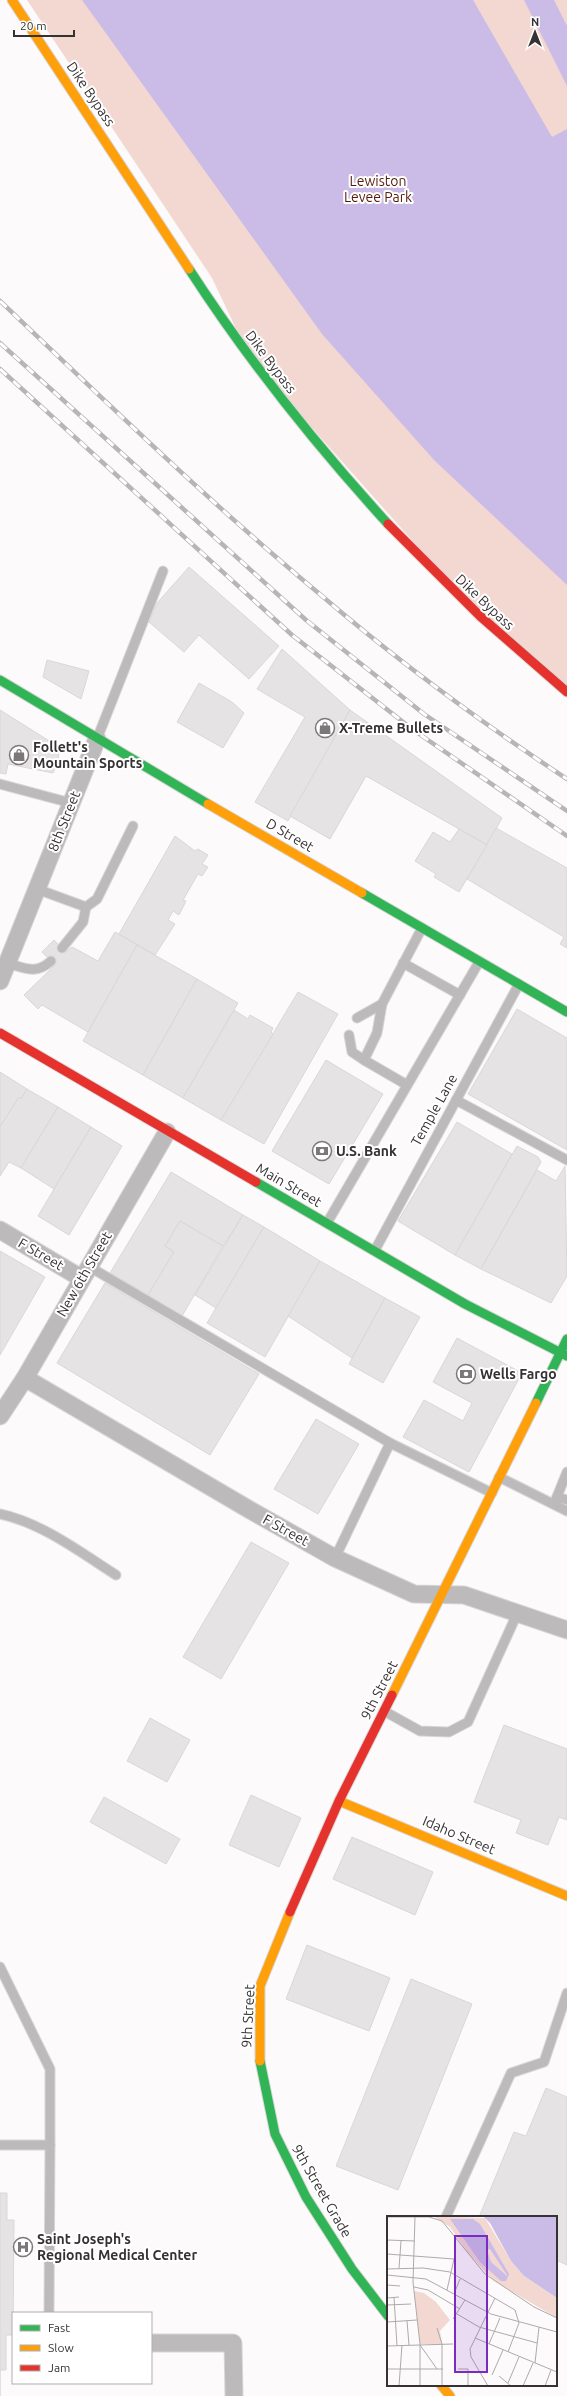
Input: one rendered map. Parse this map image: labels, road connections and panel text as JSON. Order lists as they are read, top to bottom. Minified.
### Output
{"streets":{"main road":["Dike Bypass","D Street","Main Street","9th Street","Idaho Street","9th Street Grade"],"street":["8th Street","F Street","New 6th Street"],"lane":["Temple Lane"]},"crossings":[["8th Street","D Street"],["D Street","Temple Lane"],["Temple Lane","Main Street"],["Main Street","New 6th Street"],["Main Street","9th Street"],["F Street","New 6th Street"],["F Street","9th Street"],["9th Street","Idaho Street"],["9th Street","9th Street Grade"]],"parks":["Lewiston Levee Park"],"places":{"shop":["X-Treme Bullets","Follett's Mountain Sports"],"bank":["U.S. Bank","Wells Fargo"],"hospital":["Saint Joseph's Regional Medical Center"]},"legend":["Fast","Slow","Jam"],"scale_bar":"20 m","north":"top"}
